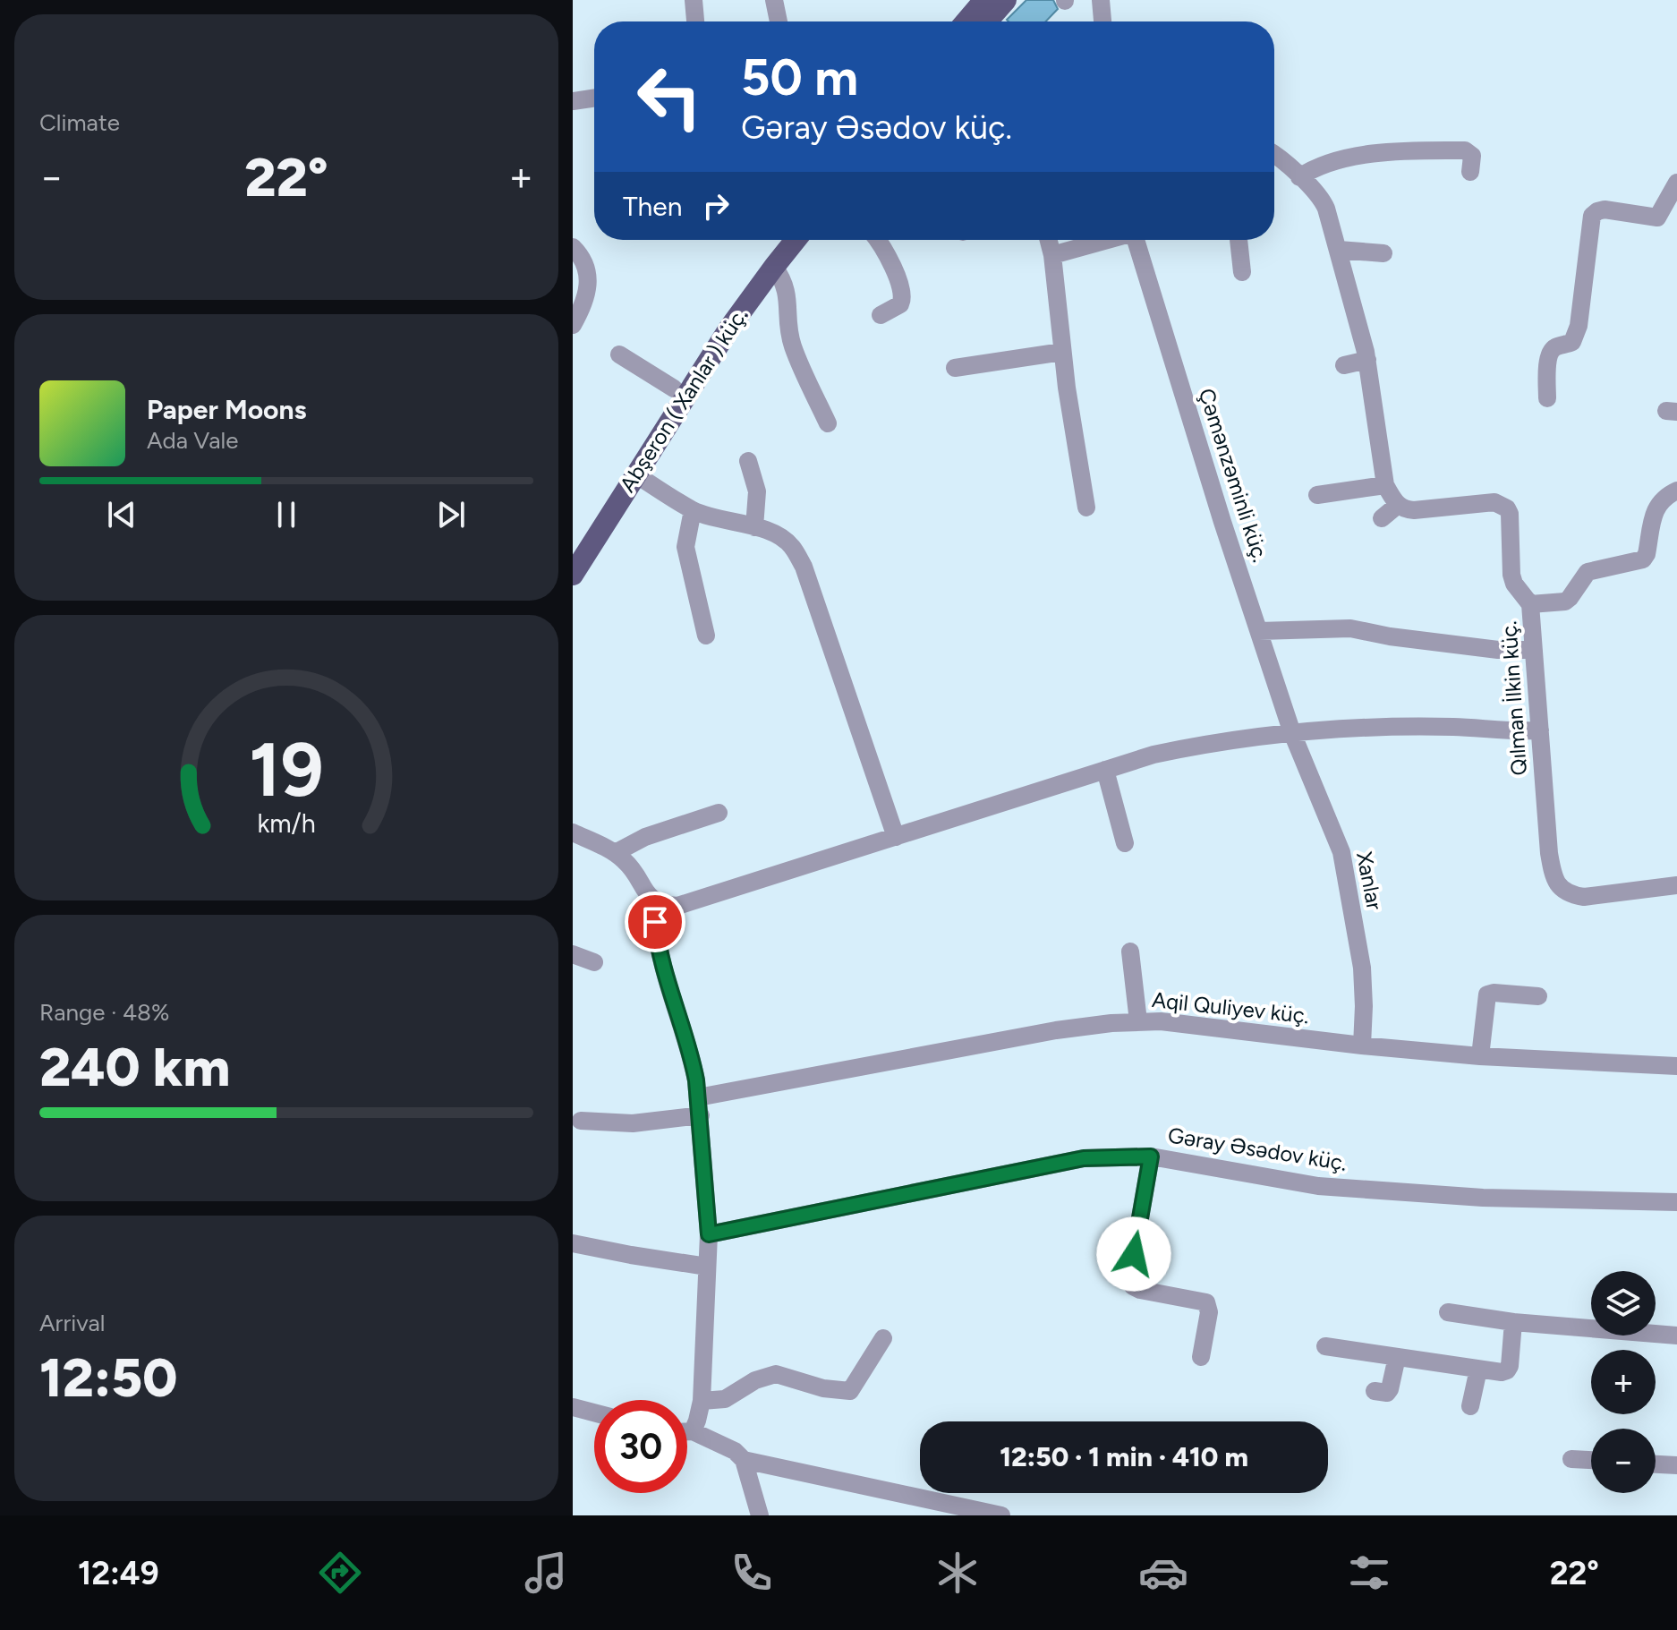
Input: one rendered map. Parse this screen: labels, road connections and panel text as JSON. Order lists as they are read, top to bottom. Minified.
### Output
{"streets":{"main road":["Abşeron ( Xanlar ) küç."],"street":["Çəmənzəminli küç.","Qılman İlkin küç.","Xanlar","Aqil Quliyev küç.","Gəray Əsədov küç."]},"crossings":[["Çəmənzəminli küç.","Xanlar"],["Xanlar","Aqil Quliyev küç."]],"page":{"tile":["Climate",["Range · 48%","240 km"],["Arrival","12:50"]],"turn":["50 m","Gəray Əsədov küç."],"heat":["−","22°","+"],"then":"Then","song":["Paper Moons","Ada Vale"],"map_buttons":["+","−"],"limit":"30","trip":"12:50 · 1 min · 410 m","tabs":["12:49","22°"],"gauge":["19","km/h"]}}
